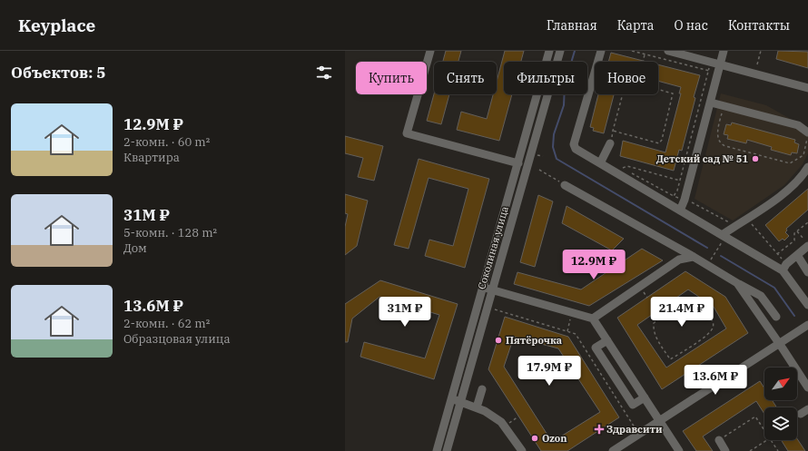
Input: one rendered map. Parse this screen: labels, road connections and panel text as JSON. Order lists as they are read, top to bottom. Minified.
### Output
{"streets":{"street":["Соколиная улица"]},"places":{"other":["Детский сад № 51","Пятёрочка","Ozon"],"health":["Здравсити"]},"north":"top right","page":{"header":"Keyplace","nav":["Главная","Карта","О нас","Контакты"],"heading":"Объектов: 5","chip":["Купить","Снять","Фильтры","Новое"],"list":[{"name":"12.9M ₽","note":"2-комн. · 60 m² · Квартира"},{"name":"31M ₽","note":"5-комн. · 128 m² · Дом"},{"name":"13.6M ₽","note":"2-комн. · 62 m² · Образцовая улица"}],"price":["12.9M ₽","31M ₽","21.4M ₽","17.9M ₽","13.6M ₽"]}}
